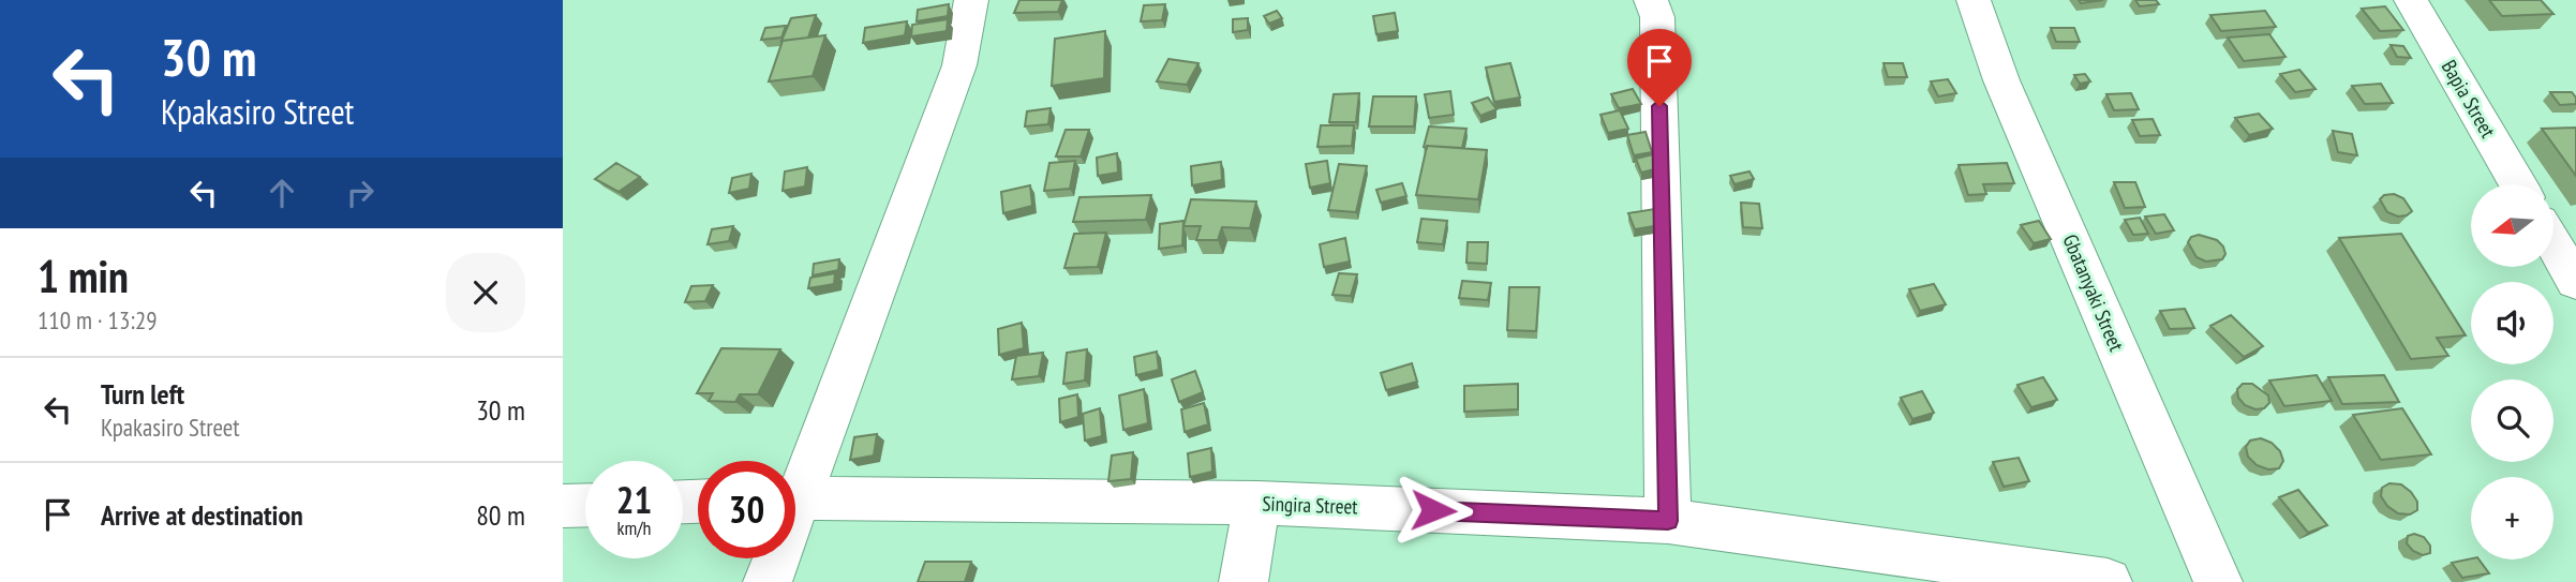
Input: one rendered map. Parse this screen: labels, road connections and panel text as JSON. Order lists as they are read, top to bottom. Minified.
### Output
{"streets":{"street":["Bapia Street","Gbatanyaki Street","Singira Street"]},"north":"left","page":{"turn":["30 m","Kpakasiro Street"],"map_buttons":"+","heading":["1 min","110 m · 13:29"],"list":[{"name":"Turn left","note":"Kpakasiro Street","value":"30 m"},{"name":"Arrive at destination","value":"80 m"}],"speed":"21 km/h","limit":"30"}}
